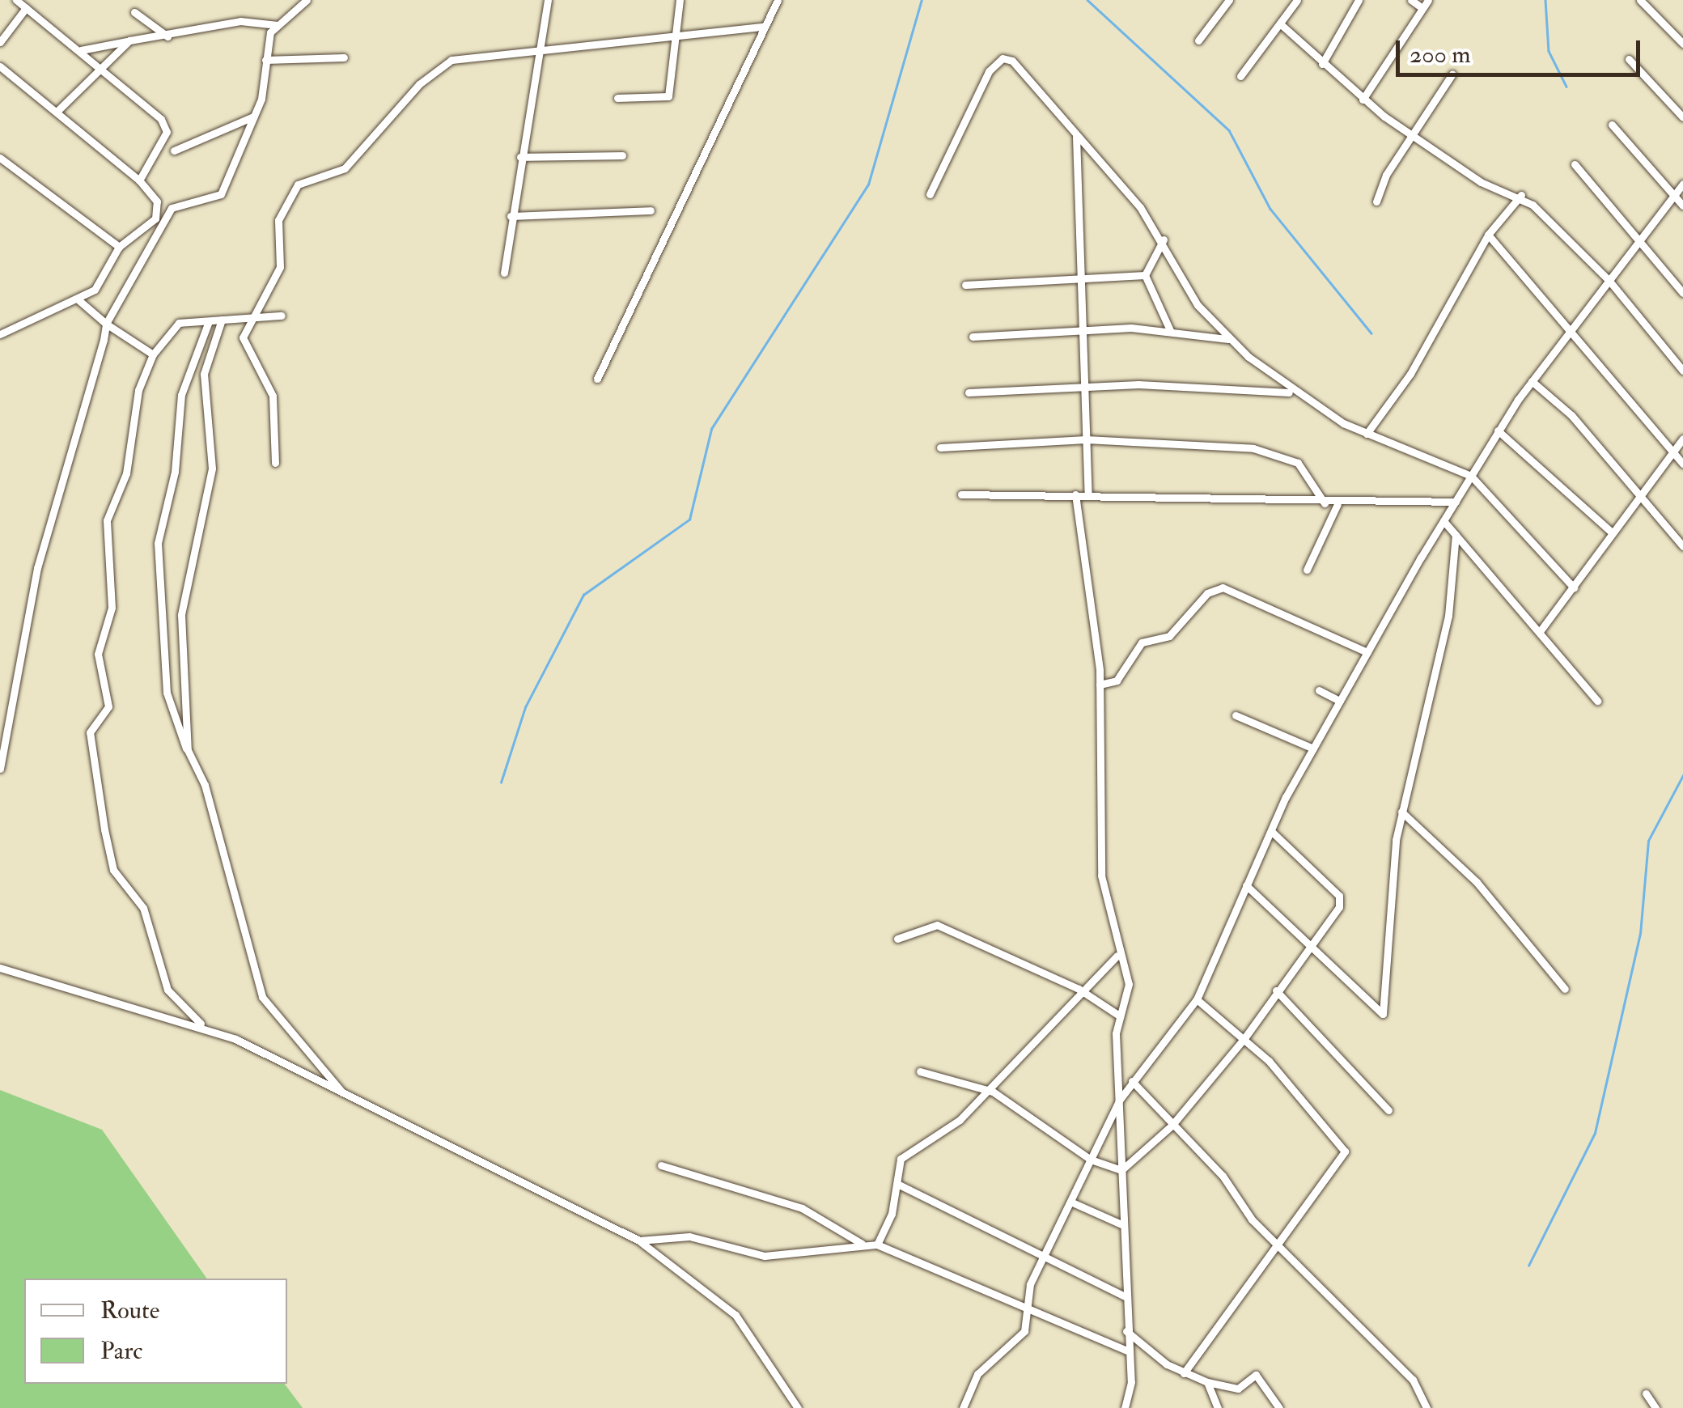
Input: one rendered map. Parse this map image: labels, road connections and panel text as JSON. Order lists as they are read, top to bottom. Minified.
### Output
{"legend":["Route","Parc"],"scale_bar":"200 m"}
